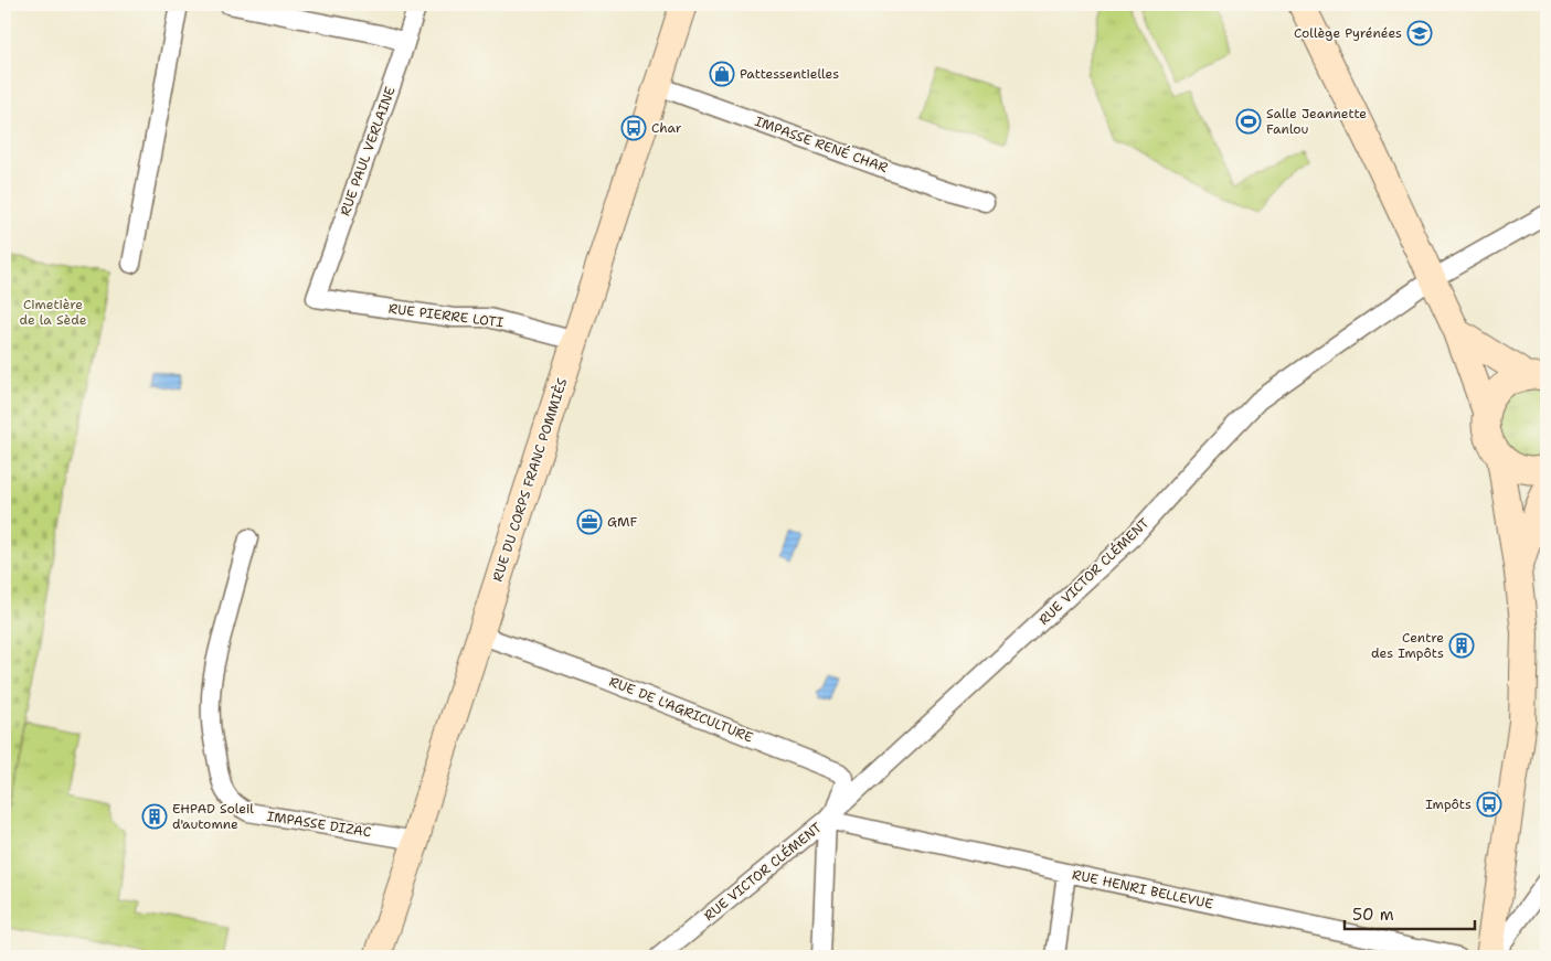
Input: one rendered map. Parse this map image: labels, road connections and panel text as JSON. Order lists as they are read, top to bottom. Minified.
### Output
{"streets":{"main road":["RUE DU CORPS FRANC POMMIÈS"],"street":["IMPASSE RENÉ CHAR","RUE PAUL VERLAINE","RUE PIERRE LOTI","RUE VICTOR CLÉMENT","RUE DE L'AGRICULTURE","IMPASSE DIZAC","RUE HENRI BELLEVUE"]},"crossings":[["IMPASSE RENÉ CHAR","RUE DU CORPS FRANC POMMIÈS"],["RUE PAUL VERLAINE","RUE PIERRE LOTI"],["RUE PIERRE LOTI","RUE DU CORPS FRANC POMMIÈS"],["RUE DU CORPS FRANC POMMIÈS","RUE DE L'AGRICULTURE"],["RUE DU CORPS FRANC POMMIÈS","IMPASSE DIZAC"],["RUE VICTOR CLÉMENT","RUE DE L'AGRICULTURE"],["RUE VICTOR CLÉMENT","RUE HENRI BELLEVUE"],["RUE DE L'AGRICULTURE","RUE HENRI BELLEVUE"]],"parks":["Cimetière de la Sède"],"places":{"school or university":["Collège Pyrénées"],"shop":["Pattessentielles"],"sports":["Salle Jeannette Fanlou"],"bus stop":["Char","Impôts"],"office":["GMF"],"building":["Centre des Impôts","EHPAD Soleil d'automne"]},"scale_bar":"50 m"}
